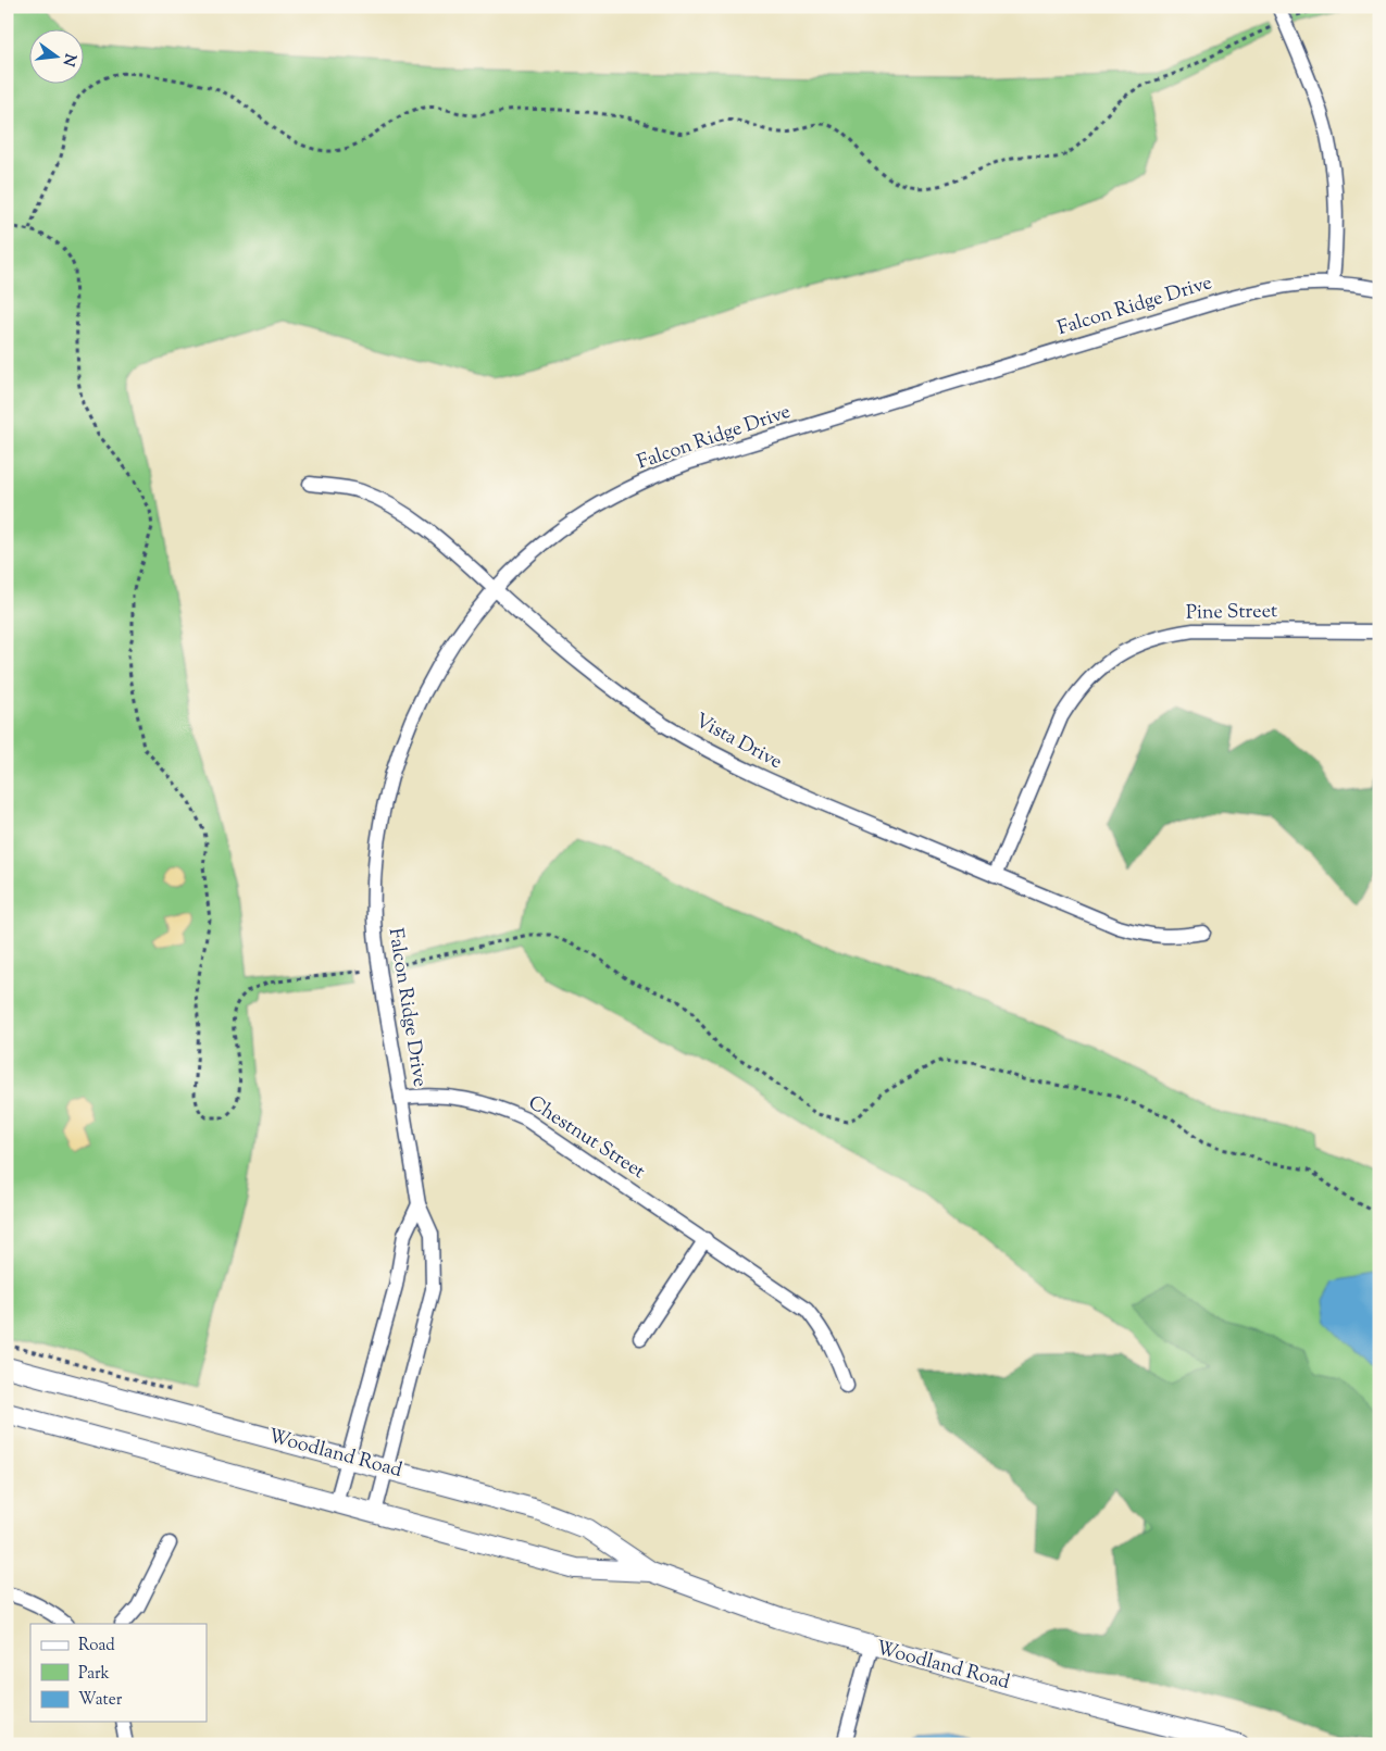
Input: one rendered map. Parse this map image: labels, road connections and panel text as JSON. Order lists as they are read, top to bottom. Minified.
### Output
{"streets":{"main road":["Woodland Road"],"street":["Falcon Ridge Drive","Pine Street","Vista Drive","Chestnut Street"]},"crossings":[["Falcon Ridge Drive","Vista Drive"],["Falcon Ridge Drive","Chestnut Street"],["Falcon Ridge Drive","Woodland Road"],["Pine Street","Vista Drive"]],"legend":["Road","Park","Water"],"north":"right"}
